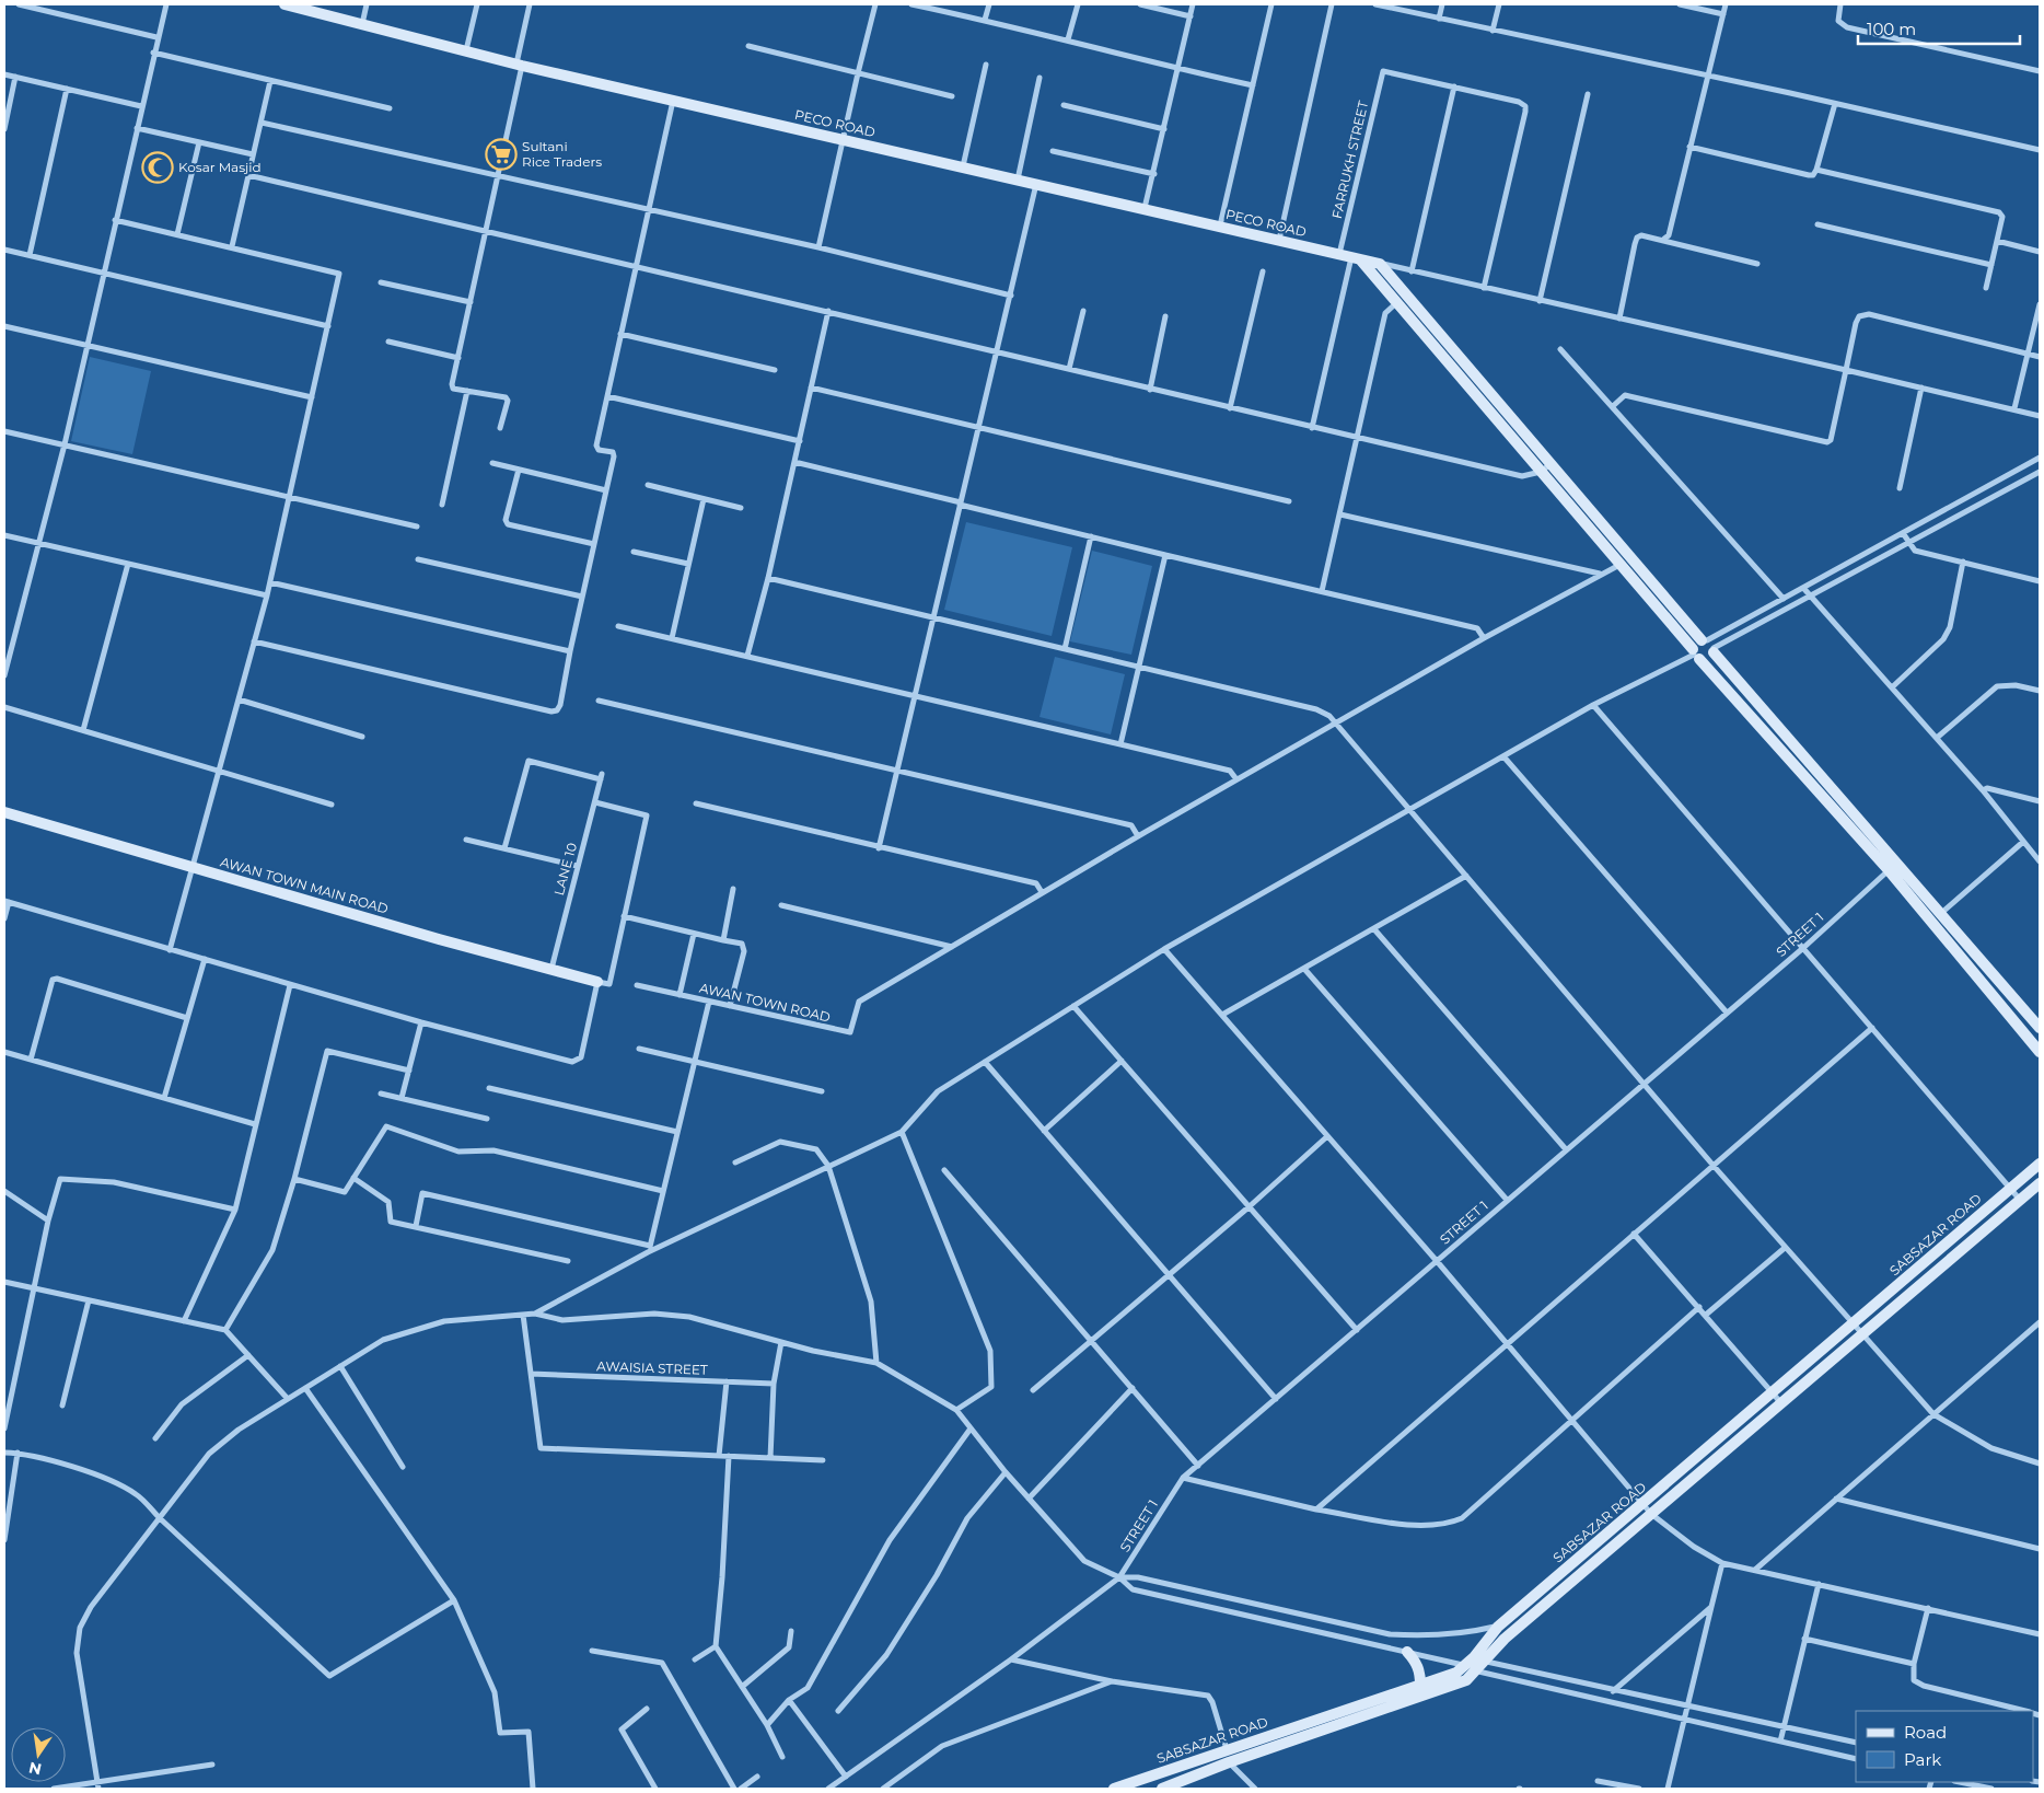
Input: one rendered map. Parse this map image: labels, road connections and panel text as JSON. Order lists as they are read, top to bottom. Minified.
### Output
{"streets":{"street":["PECO ROAD","FARRUKH STREET","LANE 10","AWAN TOWN MAIN ROAD","STREET 1","AWAN TOWN ROAD","SABSAZAR ROAD","AWAISIA STREET"]},"crossings":[["PECO ROAD","FARRUKH STREET"],["LANE 10","AWAN TOWN MAIN ROAD"]],"places":{"supermarket":["Sultani Rice Traders"],"mosque":["Kosar Masjid"]},"legend":["Road","Park"],"scale_bar":"100 m","north":"bottom"}
